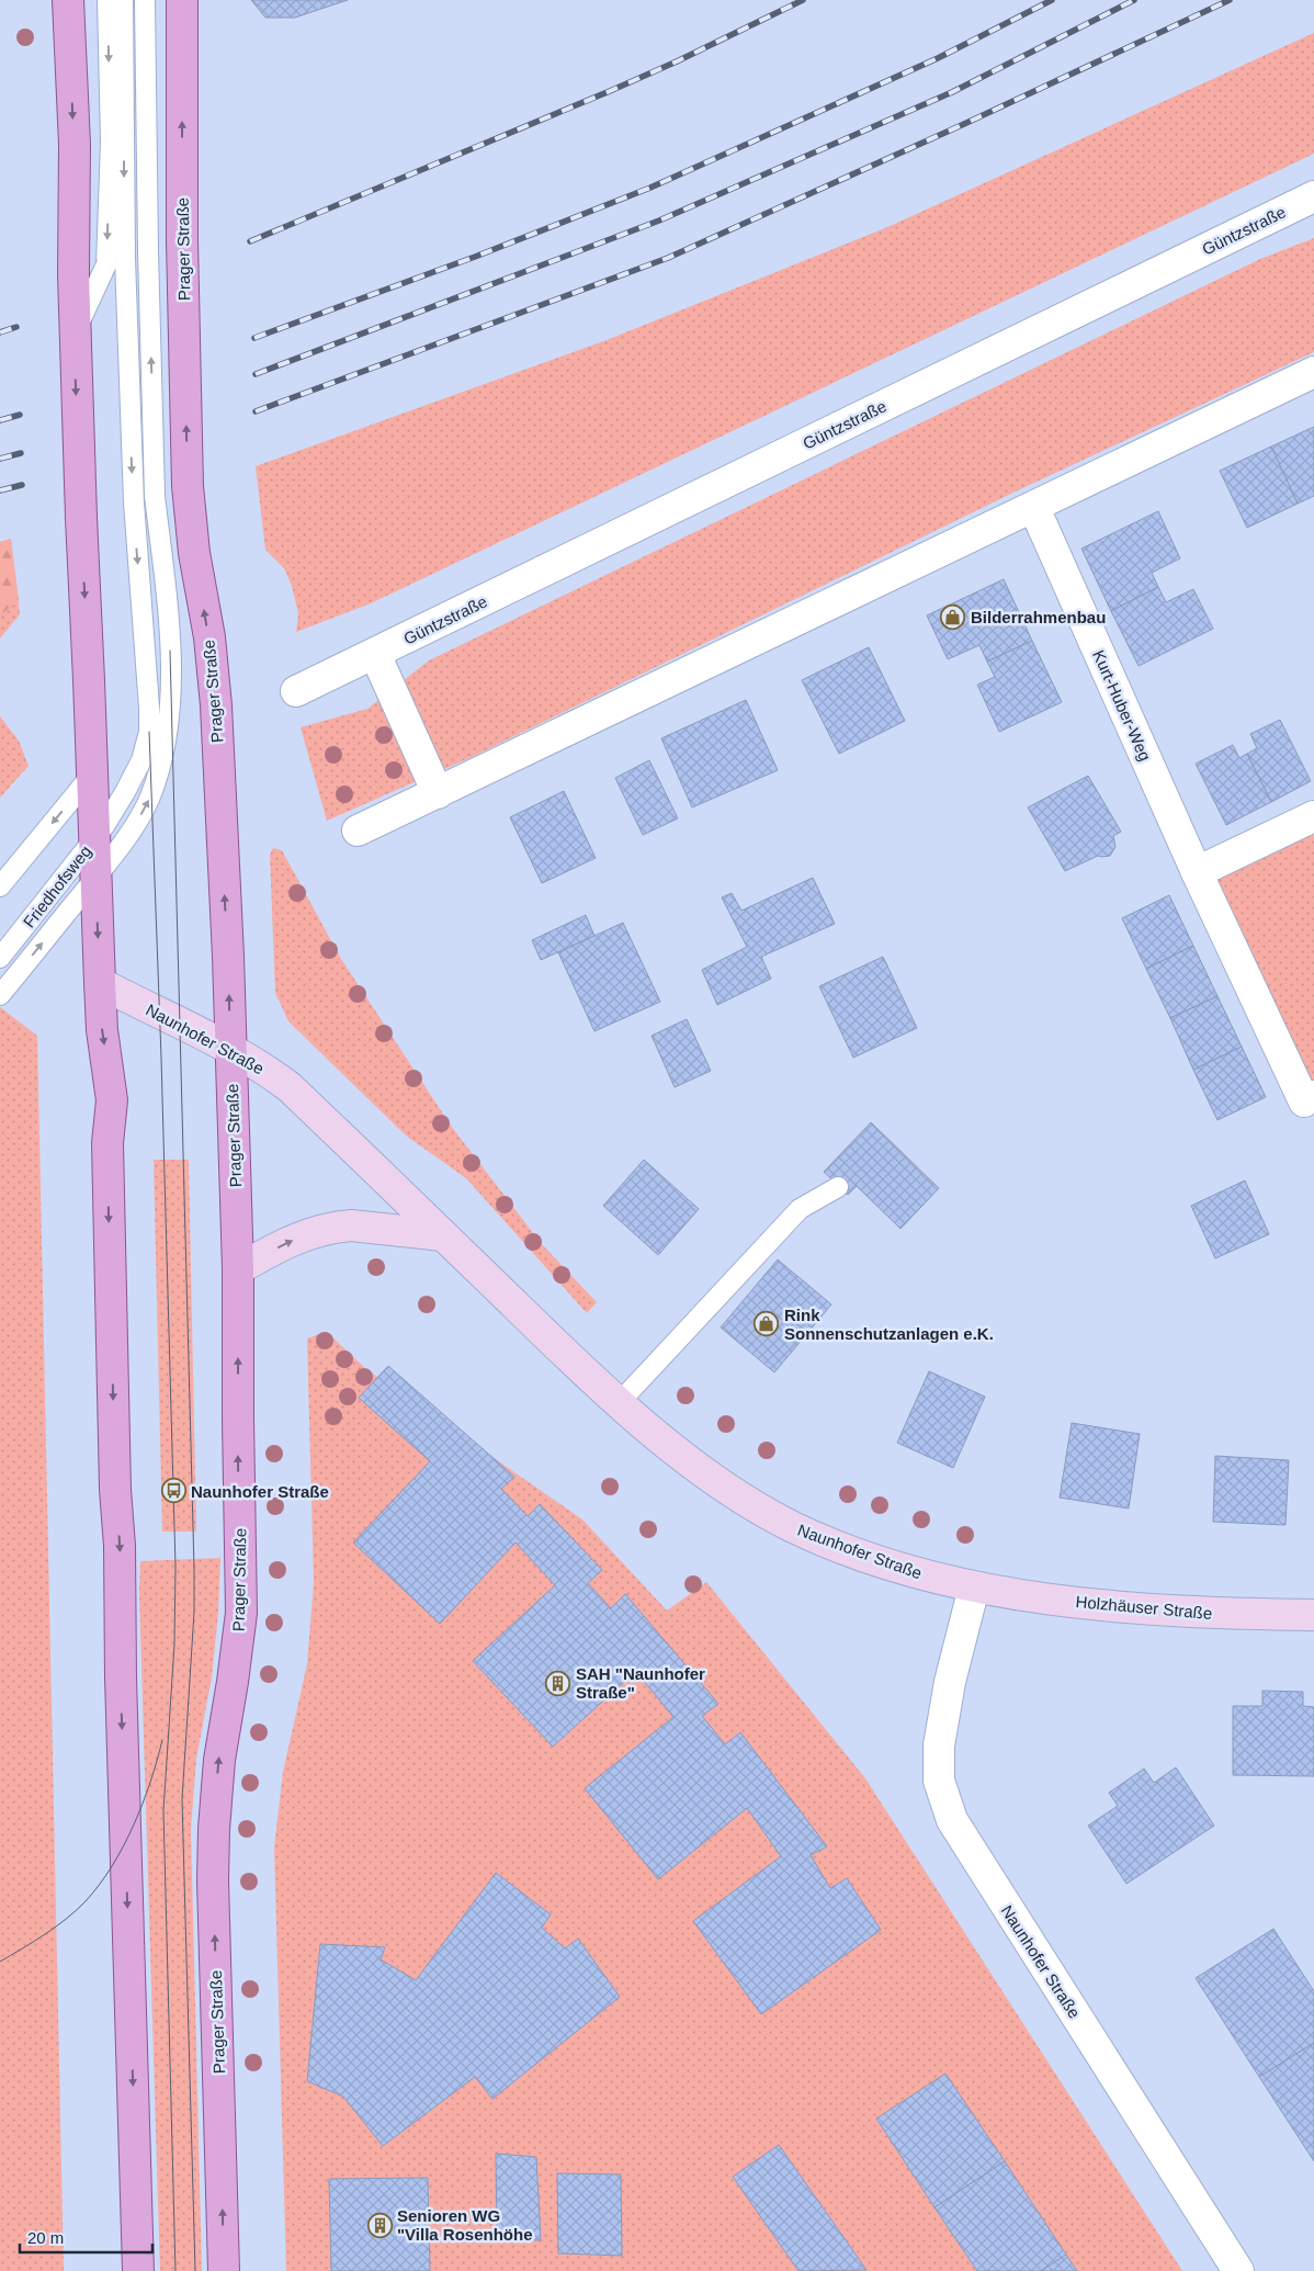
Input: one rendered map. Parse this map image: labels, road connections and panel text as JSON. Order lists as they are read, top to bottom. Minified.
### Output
{"streets":{"main road":["Prager Straße","Naunhofer Straße","Holzhäuser Straße"],"street":["Güntzstraße","Kurt-Huber-Weg"],"lane":["Friedhofsweg"]},"crossings":[["Prager Straße","Naunhofer Straße"],["Naunhofer Straße","Holzhäuser Straße"]],"places":{"shop":["Bilderrahmenbau","Rink Sonnenschutzanlagen e.K."],"bus stop":["Naunhofer Straße"],"building":["SAH \"Naunhofer Straße\"","Senioren WG \"Villa Rosenhöhe"]},"scale_bar":"20 m"}
